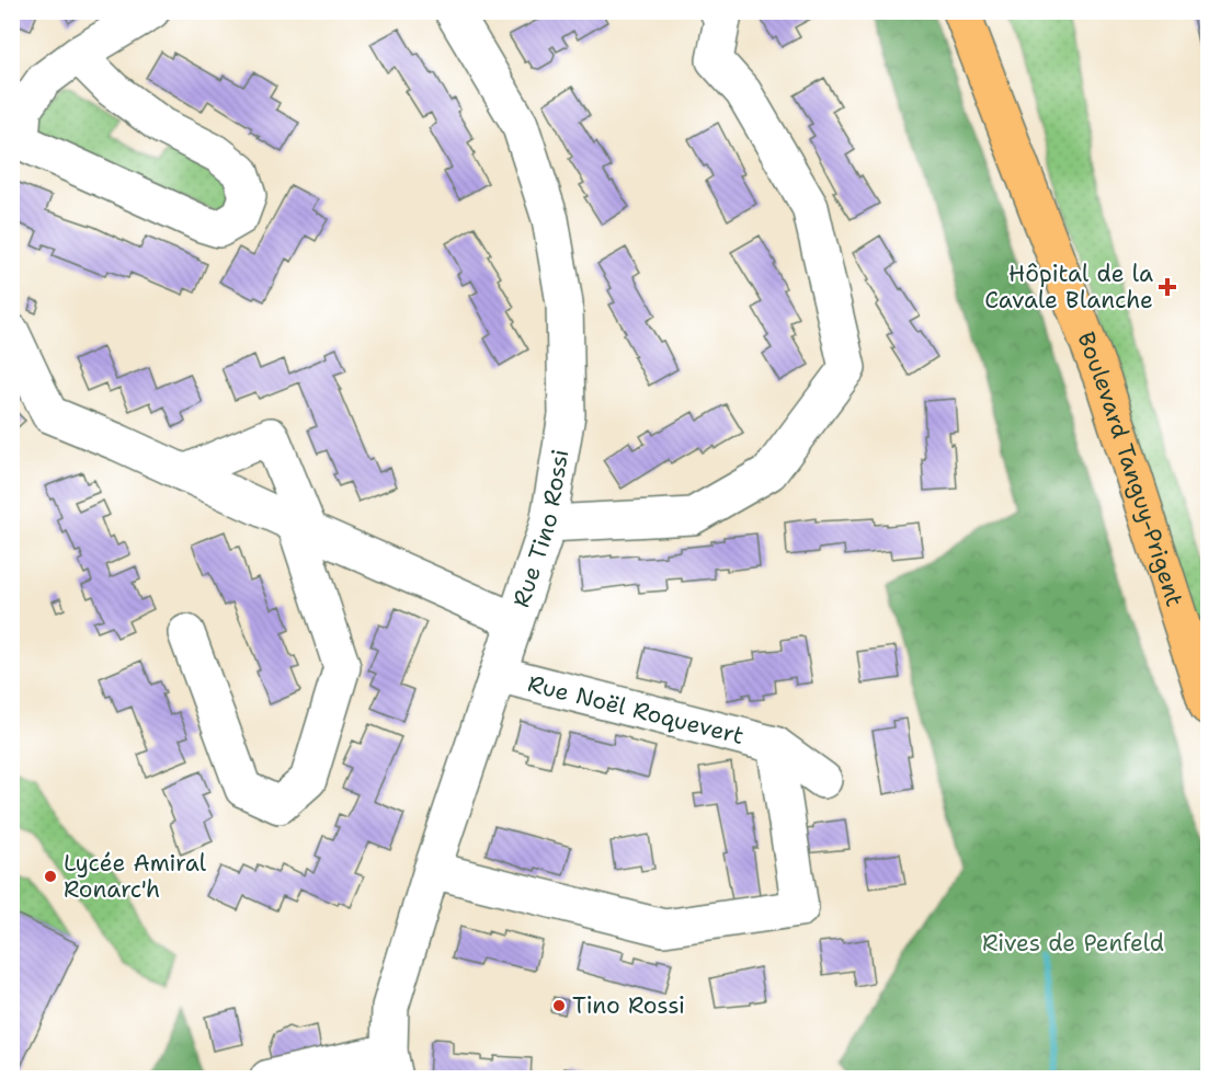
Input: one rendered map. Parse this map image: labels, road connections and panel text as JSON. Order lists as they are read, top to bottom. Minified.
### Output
{"streets":{"main road":["Boulevard Tanguy-Prigent"],"street":["Rue Tino Rossi","Rue Noël Roquevert"]},"crossings":[["Rue Tino Rossi","Rue Noël Roquevert"]],"parks":["Rives de Penfeld"],"places":{"health":["Hôpital de la Cavale Blanche"],"other":["Lycée Amiral Ronarc'h","Tino Rossi"]}}
